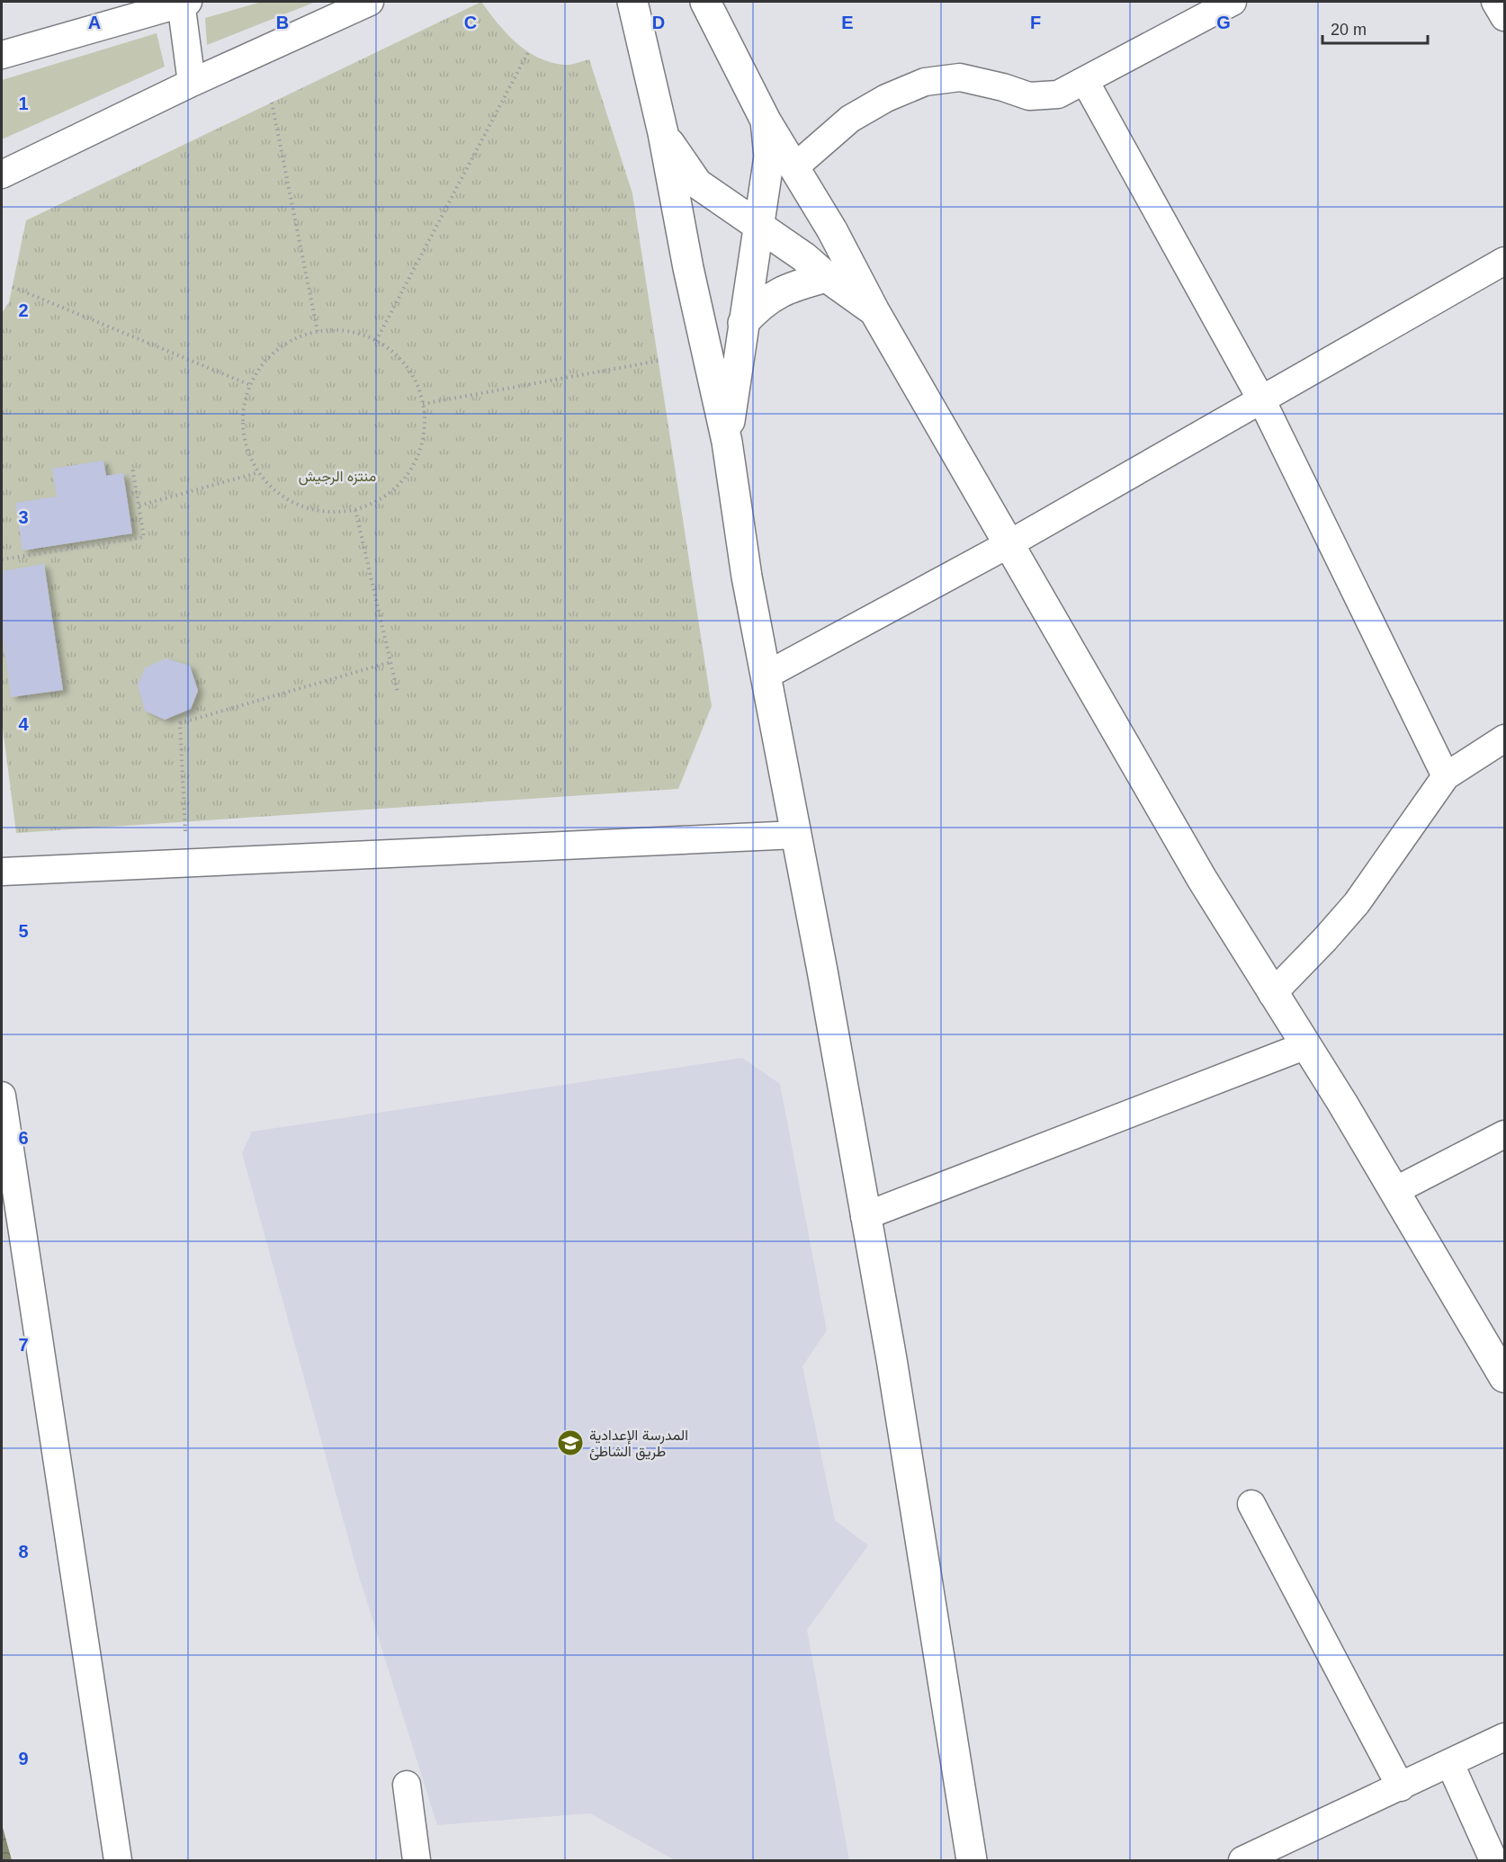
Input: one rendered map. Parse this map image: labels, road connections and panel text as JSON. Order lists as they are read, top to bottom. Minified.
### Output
{"parks":["منتزه الرجيش"],"places":{"school or university":["المدرسة الإعدادية طريق الشاطئ"]},"scale_bar":"20 m","grid":{"columns":["A","B","C","D","E","F","G"],"rows":["1","2","3","4","5","6","7","8","9"]}}
